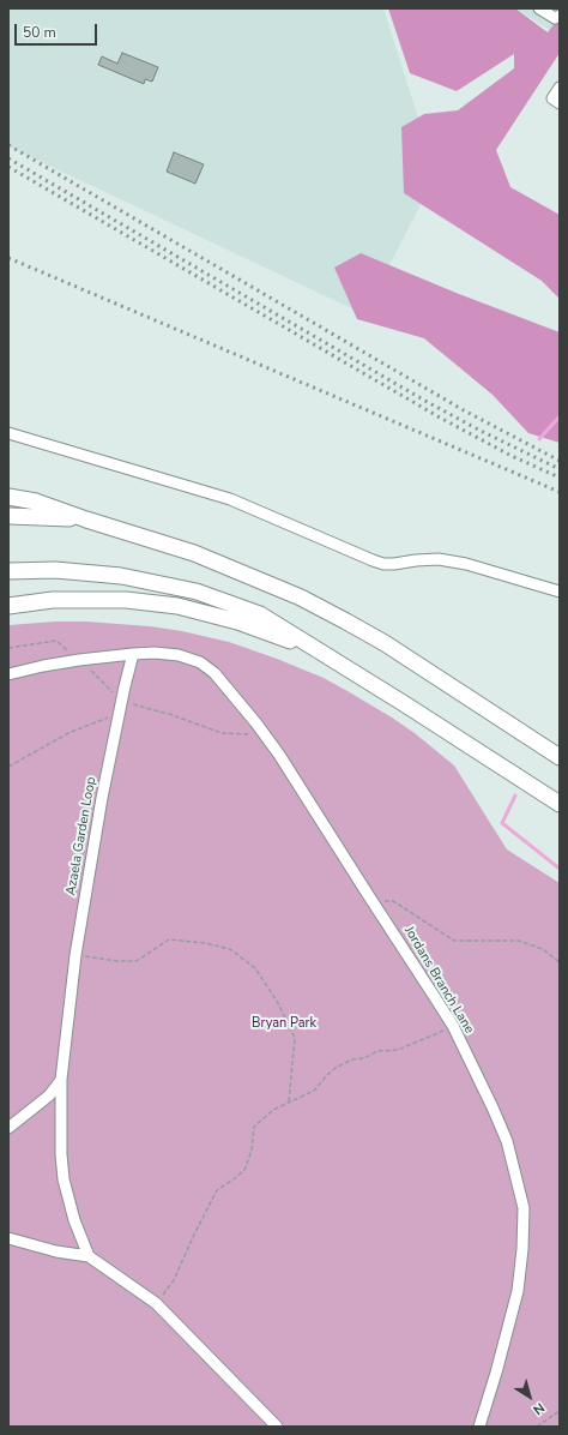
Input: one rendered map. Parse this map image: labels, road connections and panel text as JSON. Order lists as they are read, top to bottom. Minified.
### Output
{"streets":{"street":["Azaela Garden Loop","Jordans Branch Lane"]},"crossings":[["Azaela Garden Loop","Jordans Branch Lane"]],"parks":["Bryan Park"],"scale_bar":"50 m","north":"bottom right"}
